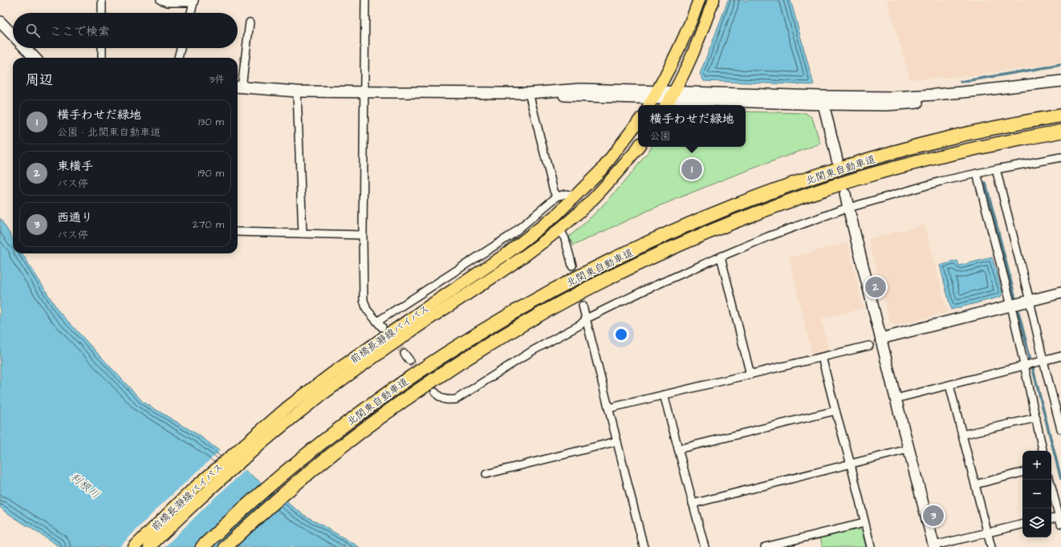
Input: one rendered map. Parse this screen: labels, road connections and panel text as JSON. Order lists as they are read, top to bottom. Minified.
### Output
{"streets":{"highway":["北関東自動車道"],"main road":["前橋長瀞線バイパス"]},"water":["利根川"],"page":{"search":"ここで検索","heading":["周辺","3件"],"list":[{"mark":"1","name":"横手わせだ緑地","note":"公園 · 北関東自動車道","value":"130 m"},{"mark":"2","name":"東横手","note":"バス停","value":"190 m"},{"mark":"3","name":"西通り","note":"バス停","value":"270 m"}],"popup":["横手わせだ緑地","公園"],"pins":["1","2","3"],"map_buttons":["+","−"]}}
